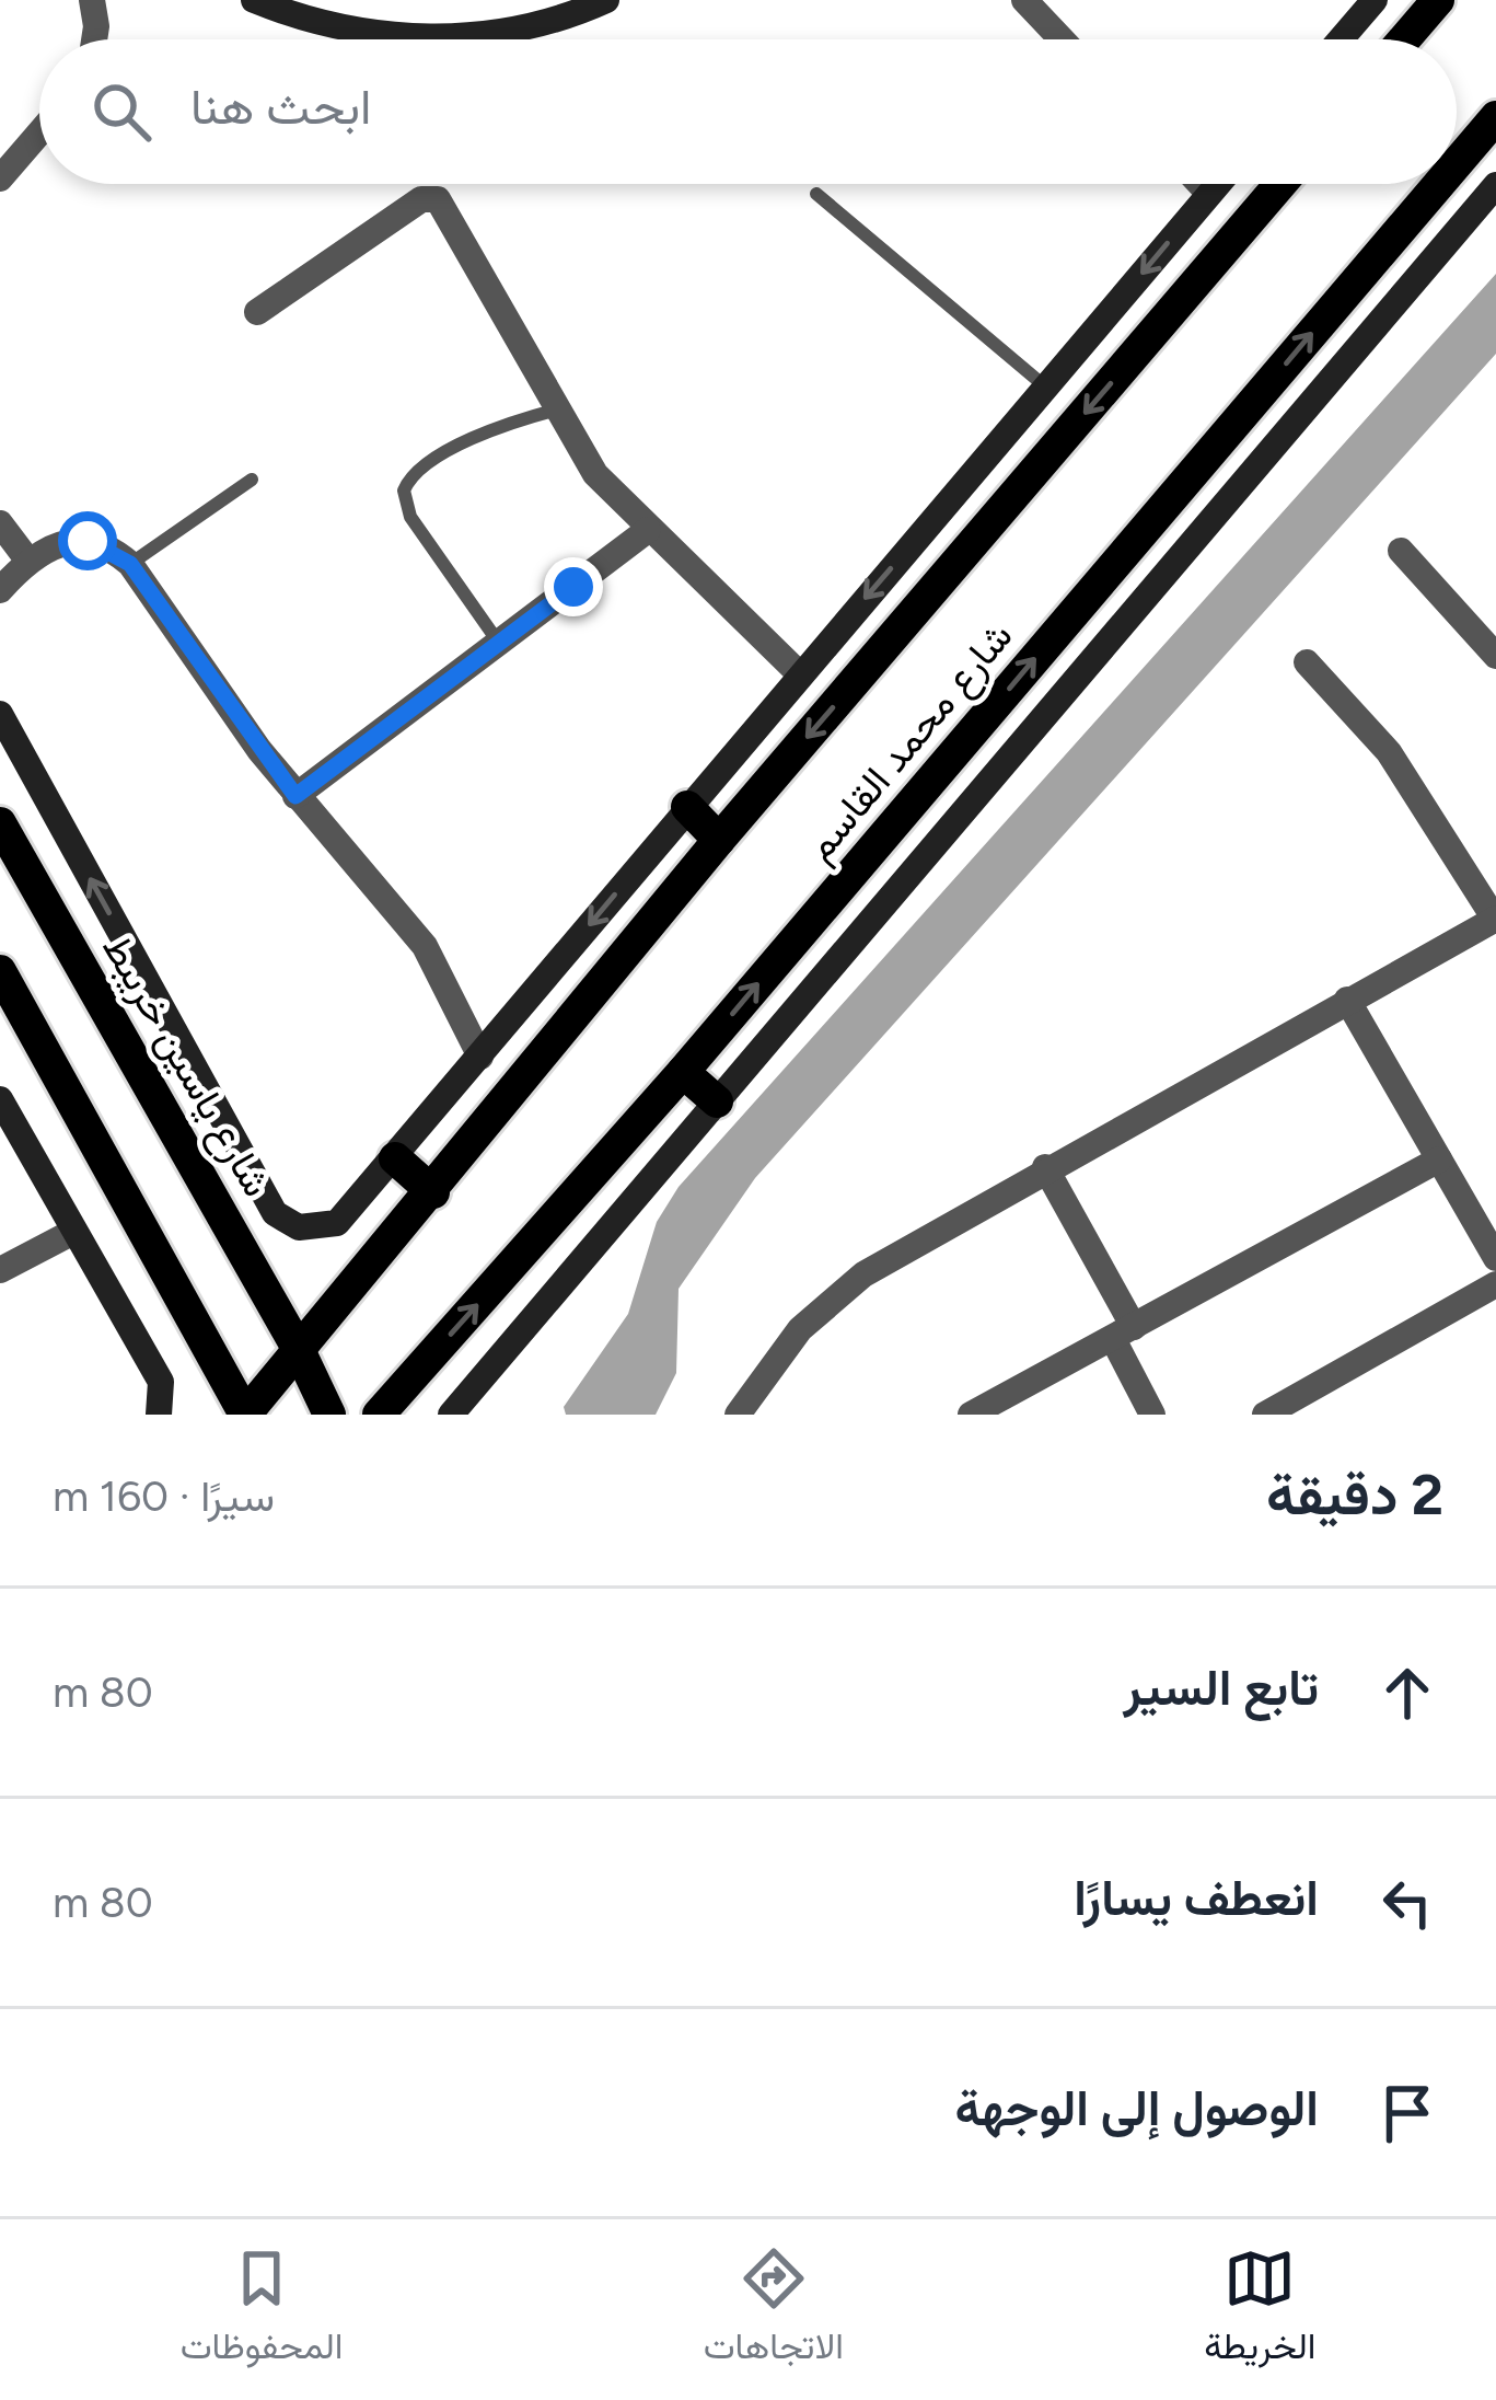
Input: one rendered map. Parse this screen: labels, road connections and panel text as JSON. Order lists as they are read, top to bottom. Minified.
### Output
{"streets":{"main road":["شارع محمد القاسم","شارع ياسين خريبط"]},"crossings":[["شارع محمد القاسم","شارع ياسين خريبط"]],"page":{"search":"ابحث هنا","heading":["2 دقيقة","سيرًا · 160 m"],"list":[["تابع السير","80 m"],["انعطف يسارًا","80 m"],"الوصول إلى الوجهة"],"nav":["الخريطة","الاتجاهات","المحفوظات"]}}
